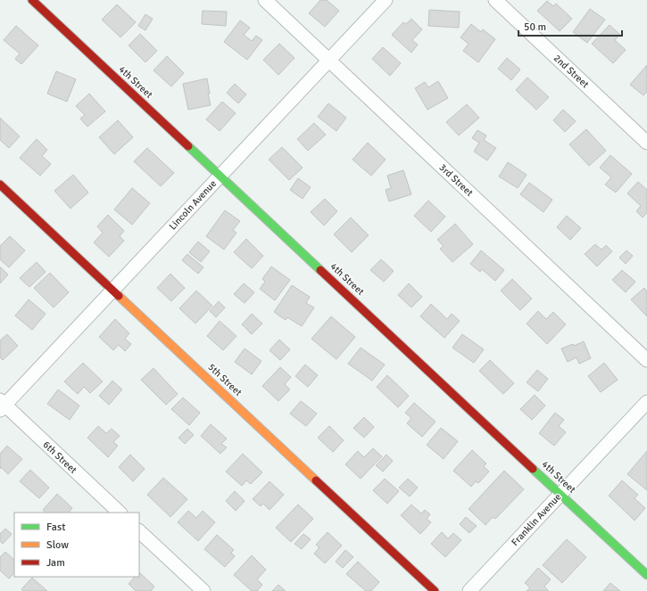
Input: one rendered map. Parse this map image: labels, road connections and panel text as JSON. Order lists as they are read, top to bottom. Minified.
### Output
{"streets":{"street":["2nd Street","4th Street","3rd Street","Lincoln Avenue","5th Street","6th Street","Franklin Avenue"]},"crossings":[["4th Street","Lincoln Avenue"],["4th Street","Franklin Avenue"],["3rd Street","Lincoln Avenue"],["Lincoln Avenue","5th Street"],["Lincoln Avenue","6th Street"]],"legend":["Fast","Slow","Jam"],"scale_bar":"50 m"}
